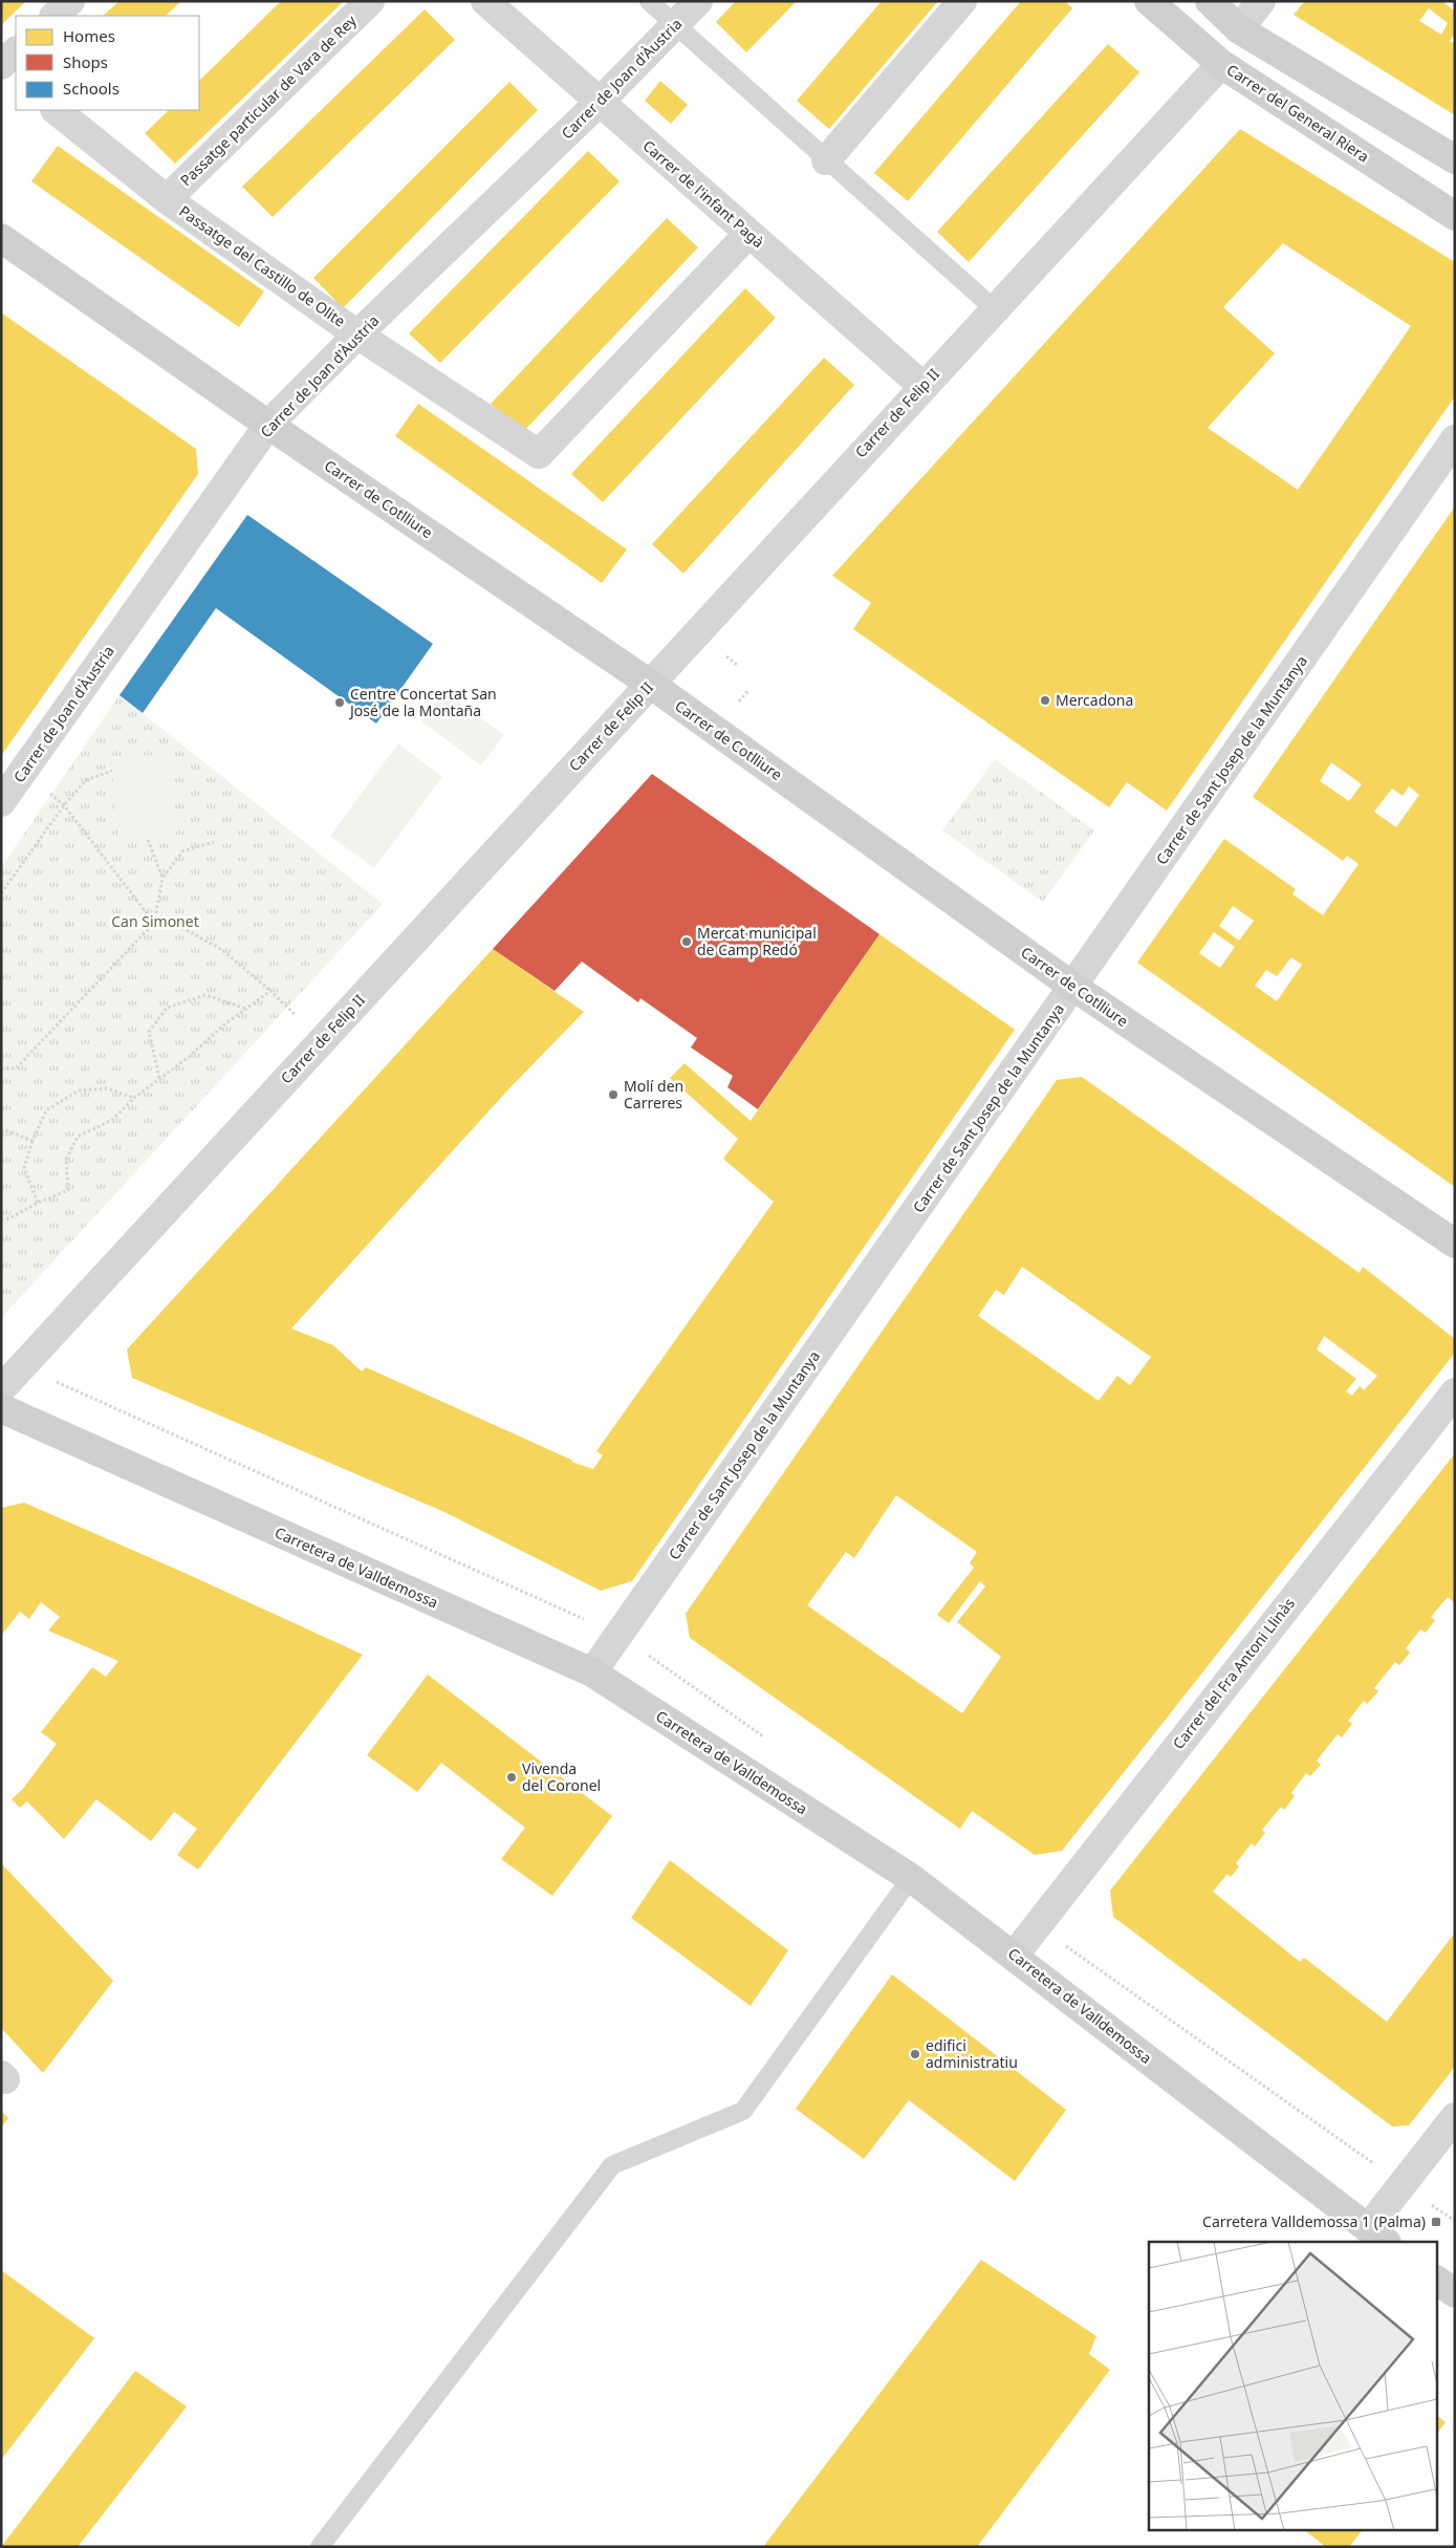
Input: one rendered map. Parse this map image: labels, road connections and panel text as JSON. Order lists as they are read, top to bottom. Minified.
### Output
{"streets":{"main road":["Carrer del General Riera","Carrer de Cotlliure","Carretera de Valldemossa"],"street":["Carrer de Joan d'Àustria","Passatge particular de Vara de Rey","Carrer de l'infant Pagà","Passatge del Castillo de Olite","Carrer de Felip II","Carrer de Sant Josep de la Muntanya","Carrer del Fra Antoni Llinàs"]},"crossings":[["Carrer de Joan d'Àustria","Carrer de l'infant Pagà"],["Carrer de Joan d'Àustria","Passatge del Castillo de Olite"],["Carrer de Joan d'Àustria","Carrer de Cotlliure"],["Passatge particular de Vara de Rey","Passatge del Castillo de Olite"],["Carrer del General Riera","Carrer de Felip II"],["Carrer de l'infant Pagà","Passatge del Castillo de Olite"],["Carrer de l'infant Pagà","Carrer de Felip II"],["Carrer de Felip II","Carrer de Cotlliure"],["Carrer de Cotlliure","Carrer de Sant Josep de la Muntanya"],["Carrer de Sant Josep de la Muntanya","Carretera de Valldemossa"],["Carretera de Valldemossa","Carrer del Fra Antoni Llinàs"]],"parks":["Can Simonet"],"places":{"other":["Mercadona","Centre Concertat San José de la Montaña","Mercat municipal de Camp Redó","Molí den Carreres","Vivenda del Coronel","edifici administratiu"],"transit":["Carretera Valldemossa 1 (Palma)"]},"legend":["Homes","Shops","Schools"]}
